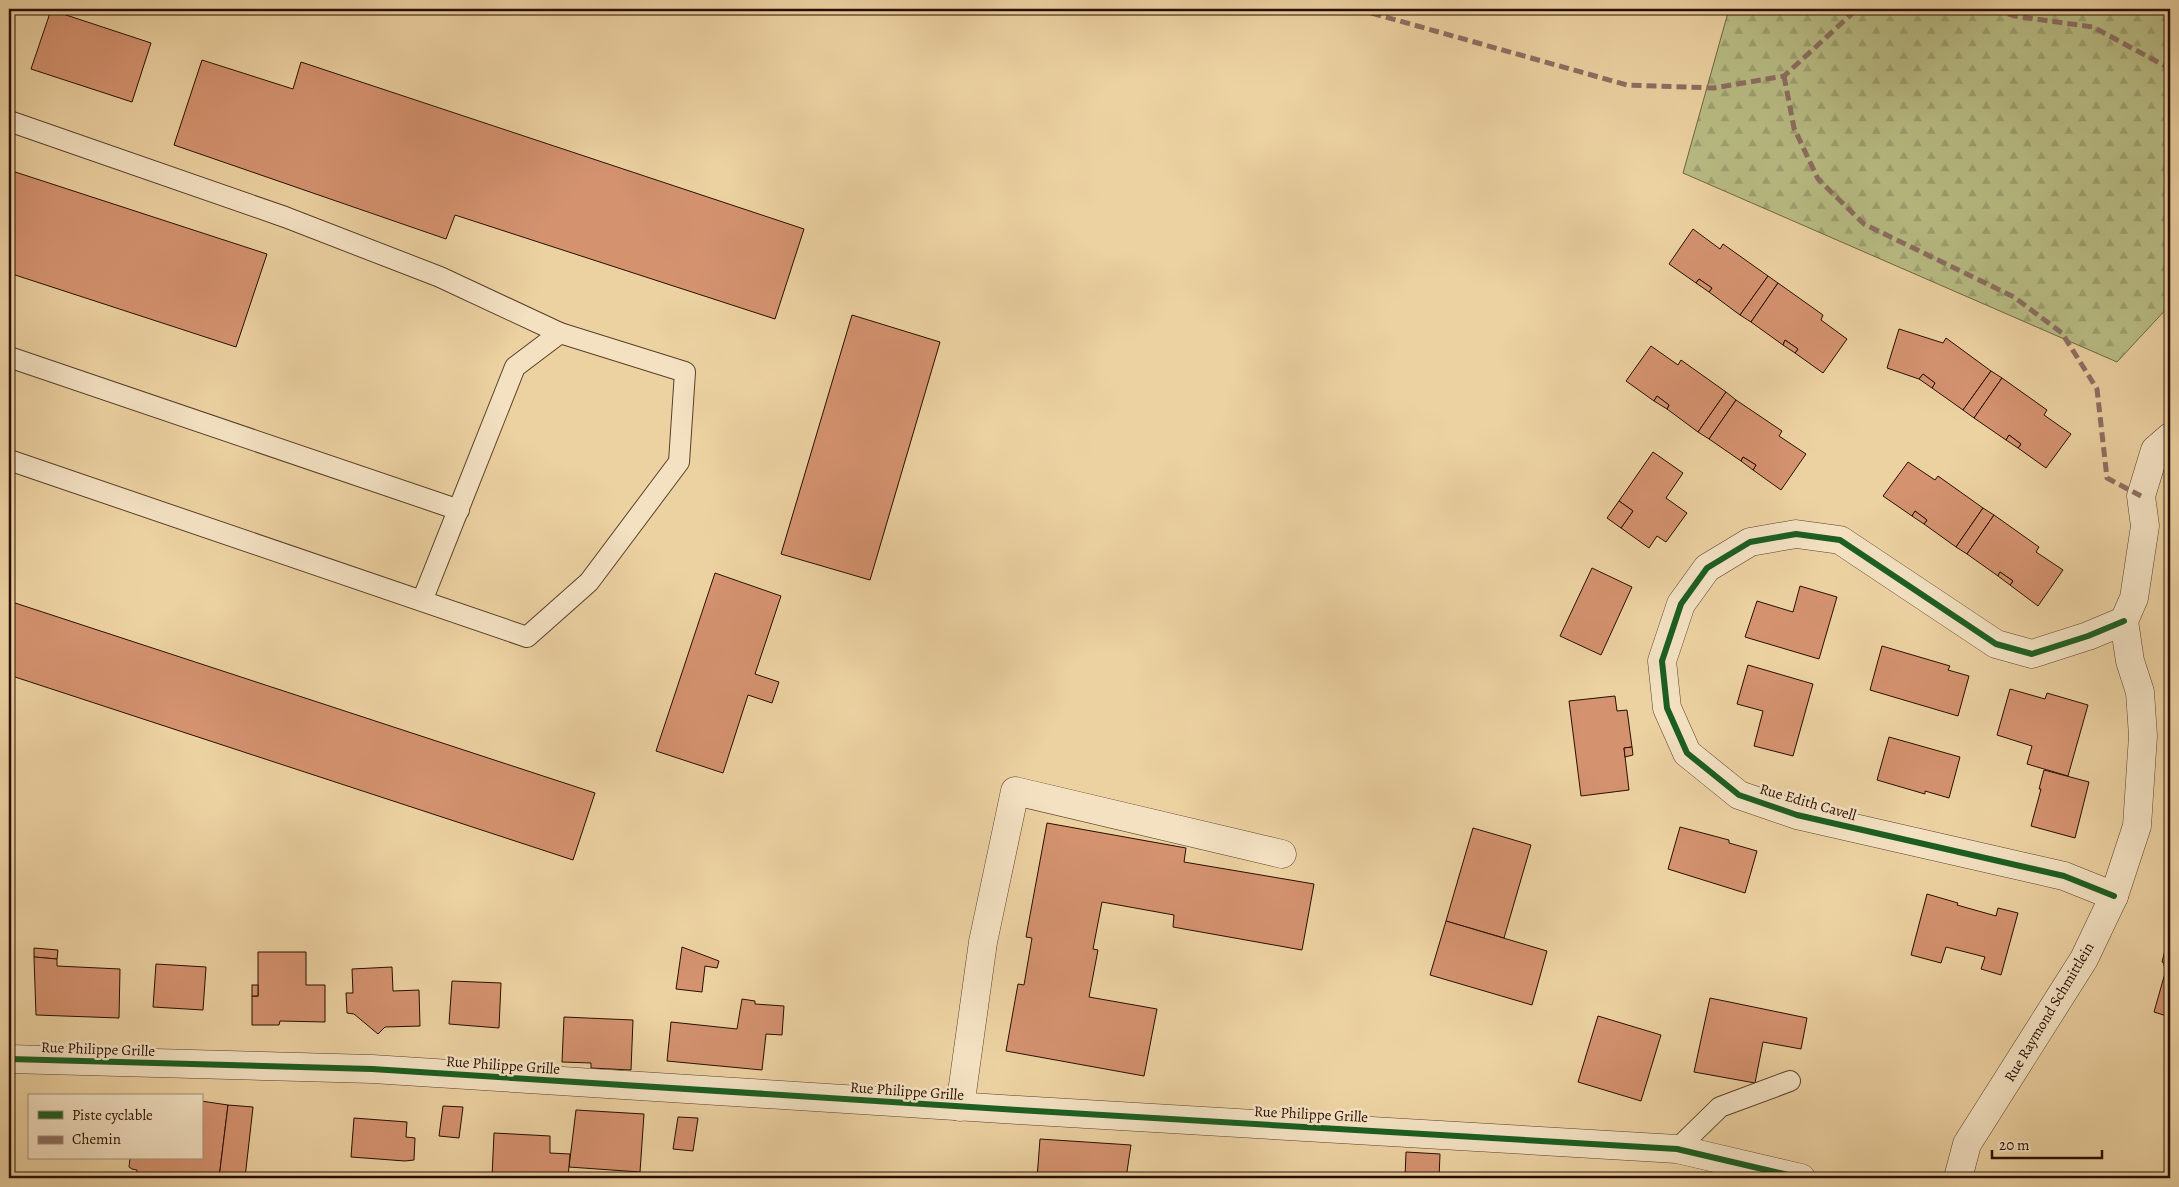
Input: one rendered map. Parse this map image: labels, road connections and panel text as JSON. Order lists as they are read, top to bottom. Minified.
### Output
{"streets":{"street":["Rue Edith Cavell","Rue Raymond Schmittlein","Rue Philippe Grille"]},"crossings":[["Rue Edith Cavell","Rue Raymond Schmittlein"]],"legend":["Piste cyclable","Chemin"],"scale_bar":"20 m"}
